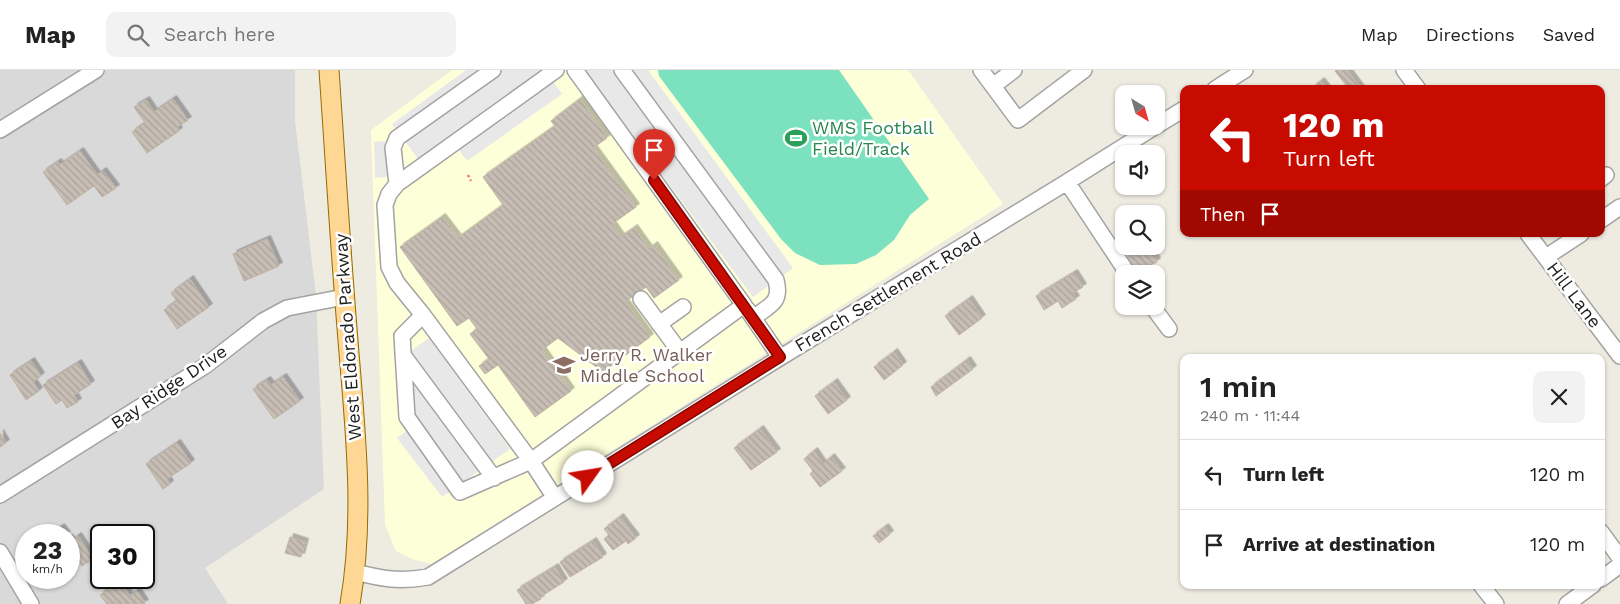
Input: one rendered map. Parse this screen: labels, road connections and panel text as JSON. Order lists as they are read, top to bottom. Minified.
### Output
{"streets":{"main road":["West Eldorado Parkway"],"street":["French Settlement Road","Hill Lane","Bay Ridge Drive"]},"crossings":[["French Settlement Road","West Eldorado Parkway"],["West Eldorado Parkway","Bay Ridge Drive"]],"places":{"sports":["WMS Football Field/Track"],"school or university":["Jerry R. Walker Middle School"]},"north":"bottom right","page":{"header":"Map","search":"Search here","nav":["Map","Directions","Saved"],"turn":["120 m","Turn left"],"then":"Then","heading":["1 min","240 m · 11:44"],"list":[{"name":"Turn left","value":"120 m"},{"name":"Arrive at destination","value":"120 m"}],"speed":"23 km/h","limit":"30"}}
